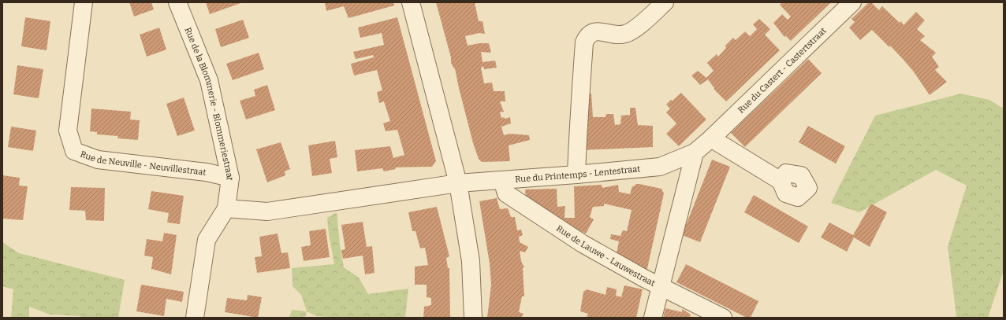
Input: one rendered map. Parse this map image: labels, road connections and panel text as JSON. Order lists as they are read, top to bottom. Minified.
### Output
{"streets":{"street":["Rue du Castert - Castertstraat","Rue de la Blommerie - Blommeriestraat","Rue de Neuville - Neuvillestraat","Rue du Printemps - Lentestraat","Rue de Lauwe - Lauwestraat"]},"crossings":[["Rue du Castert - Castertstraat","Rue du Printemps - Lentestraat"],["Rue de la Blommerie - Blommeriestraat","Rue de Neuville - Neuvillestraat"],["Rue du Printemps - Lentestraat","Rue de Lauwe - Lauwestraat"]]}
